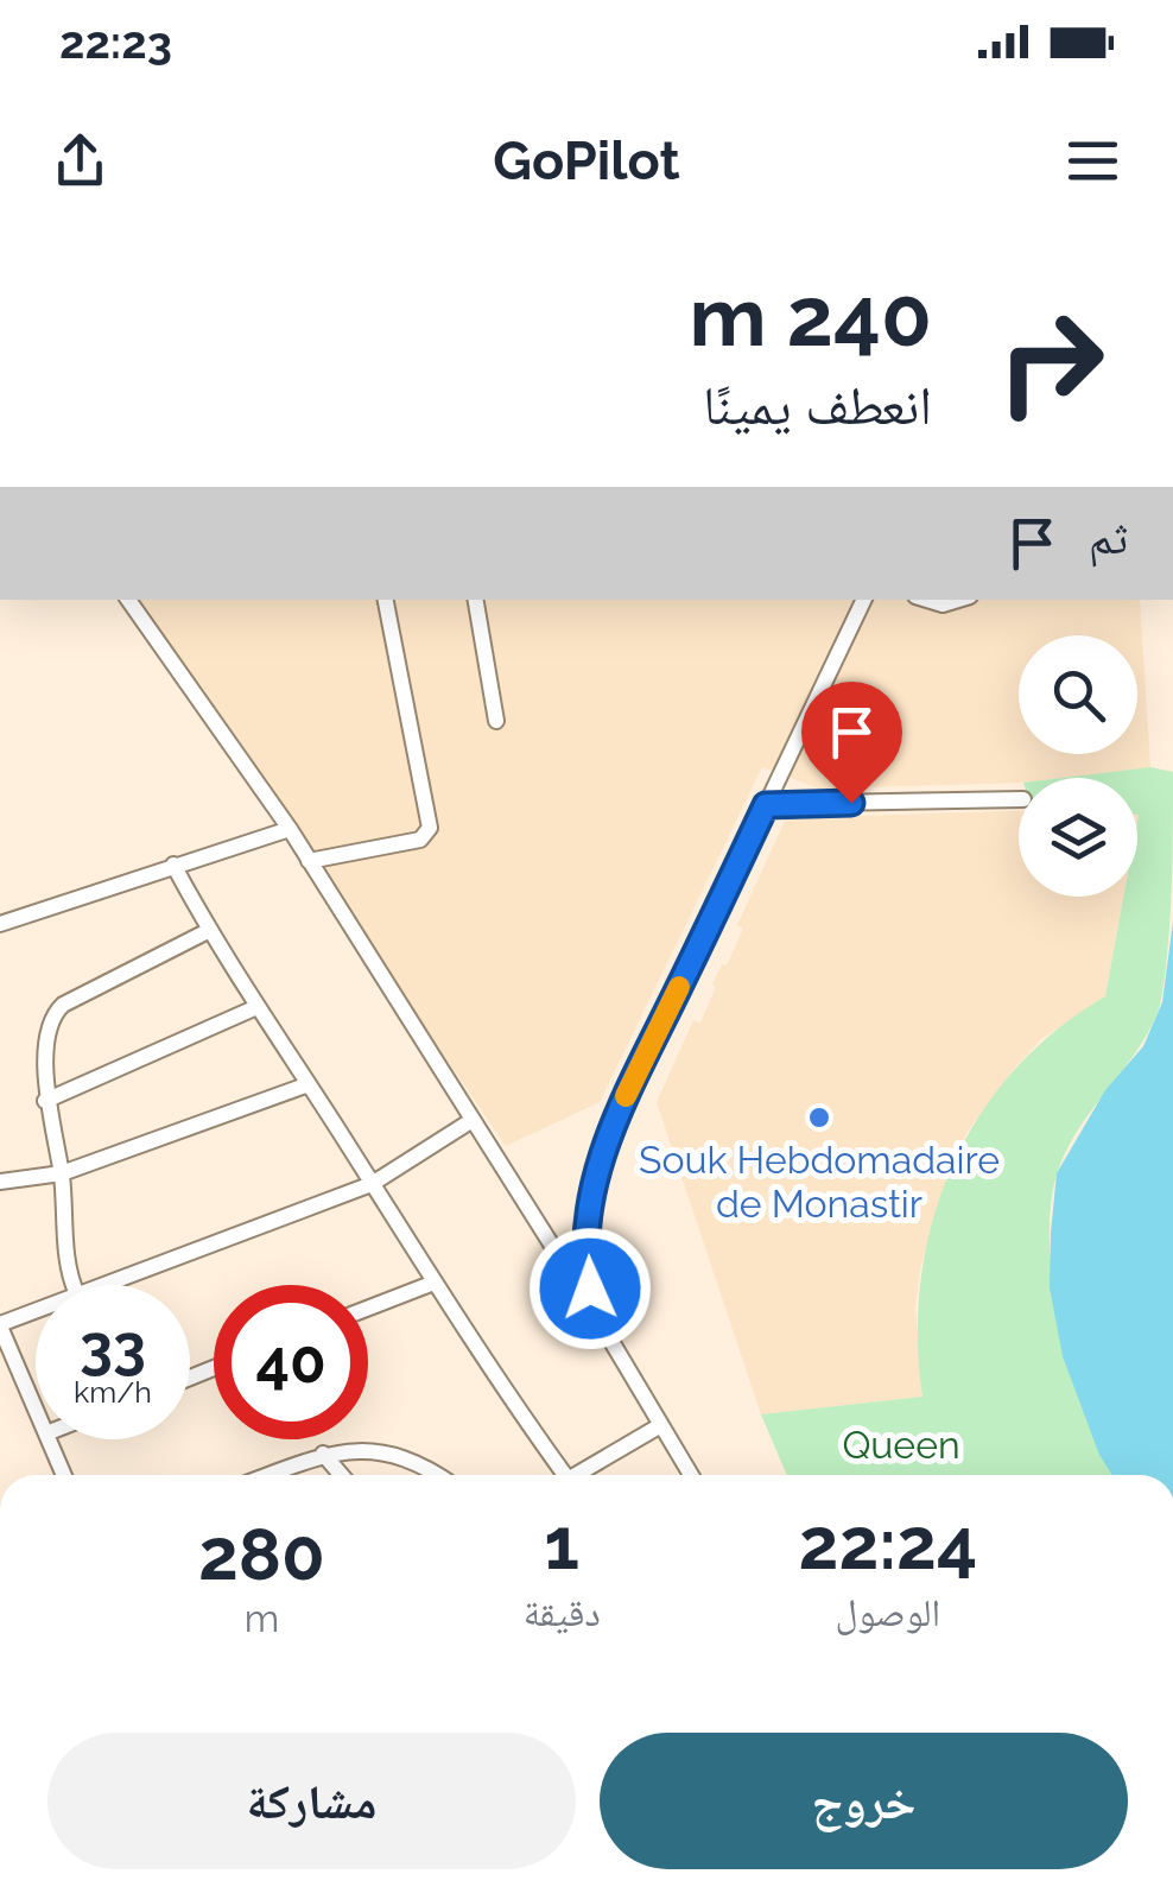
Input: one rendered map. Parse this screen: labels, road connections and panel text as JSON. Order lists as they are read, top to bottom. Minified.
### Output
{"parks":["Queen"],"places":["Souk Hebdomadaire de Monastir"],"page":{"status":"22:23","header":"GoPilot","turn":["240 m","انعطف يمينًا"],"then":"ثم","speed":"33 km/h","limit":"40","eta":["22:24","الوصول","1","دقيقة","280","m"],"buttons":["خروج","مشاركة"]}}
